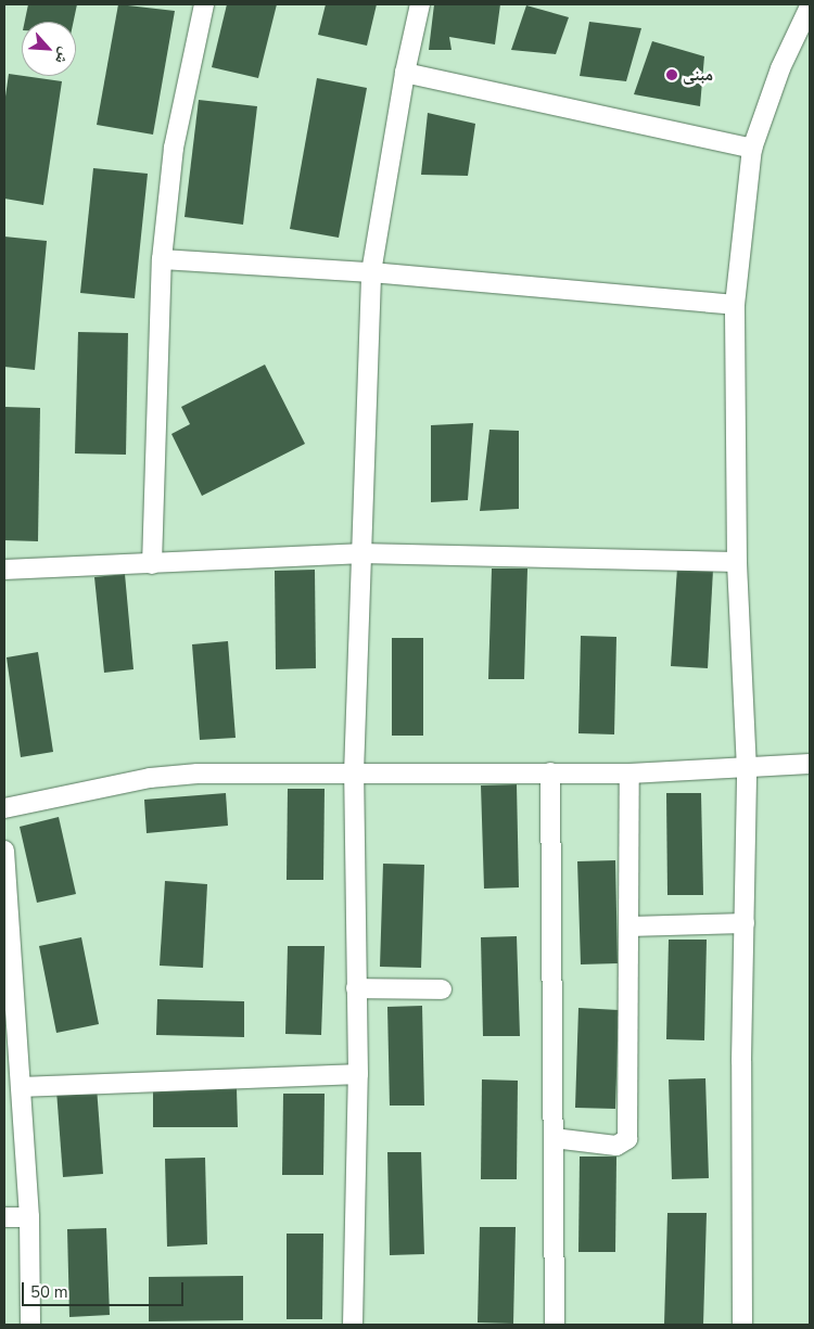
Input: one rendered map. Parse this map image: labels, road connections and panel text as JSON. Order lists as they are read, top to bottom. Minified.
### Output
{"places":["مبنى"],"scale_bar":"50 m","north":"bottom right"}
